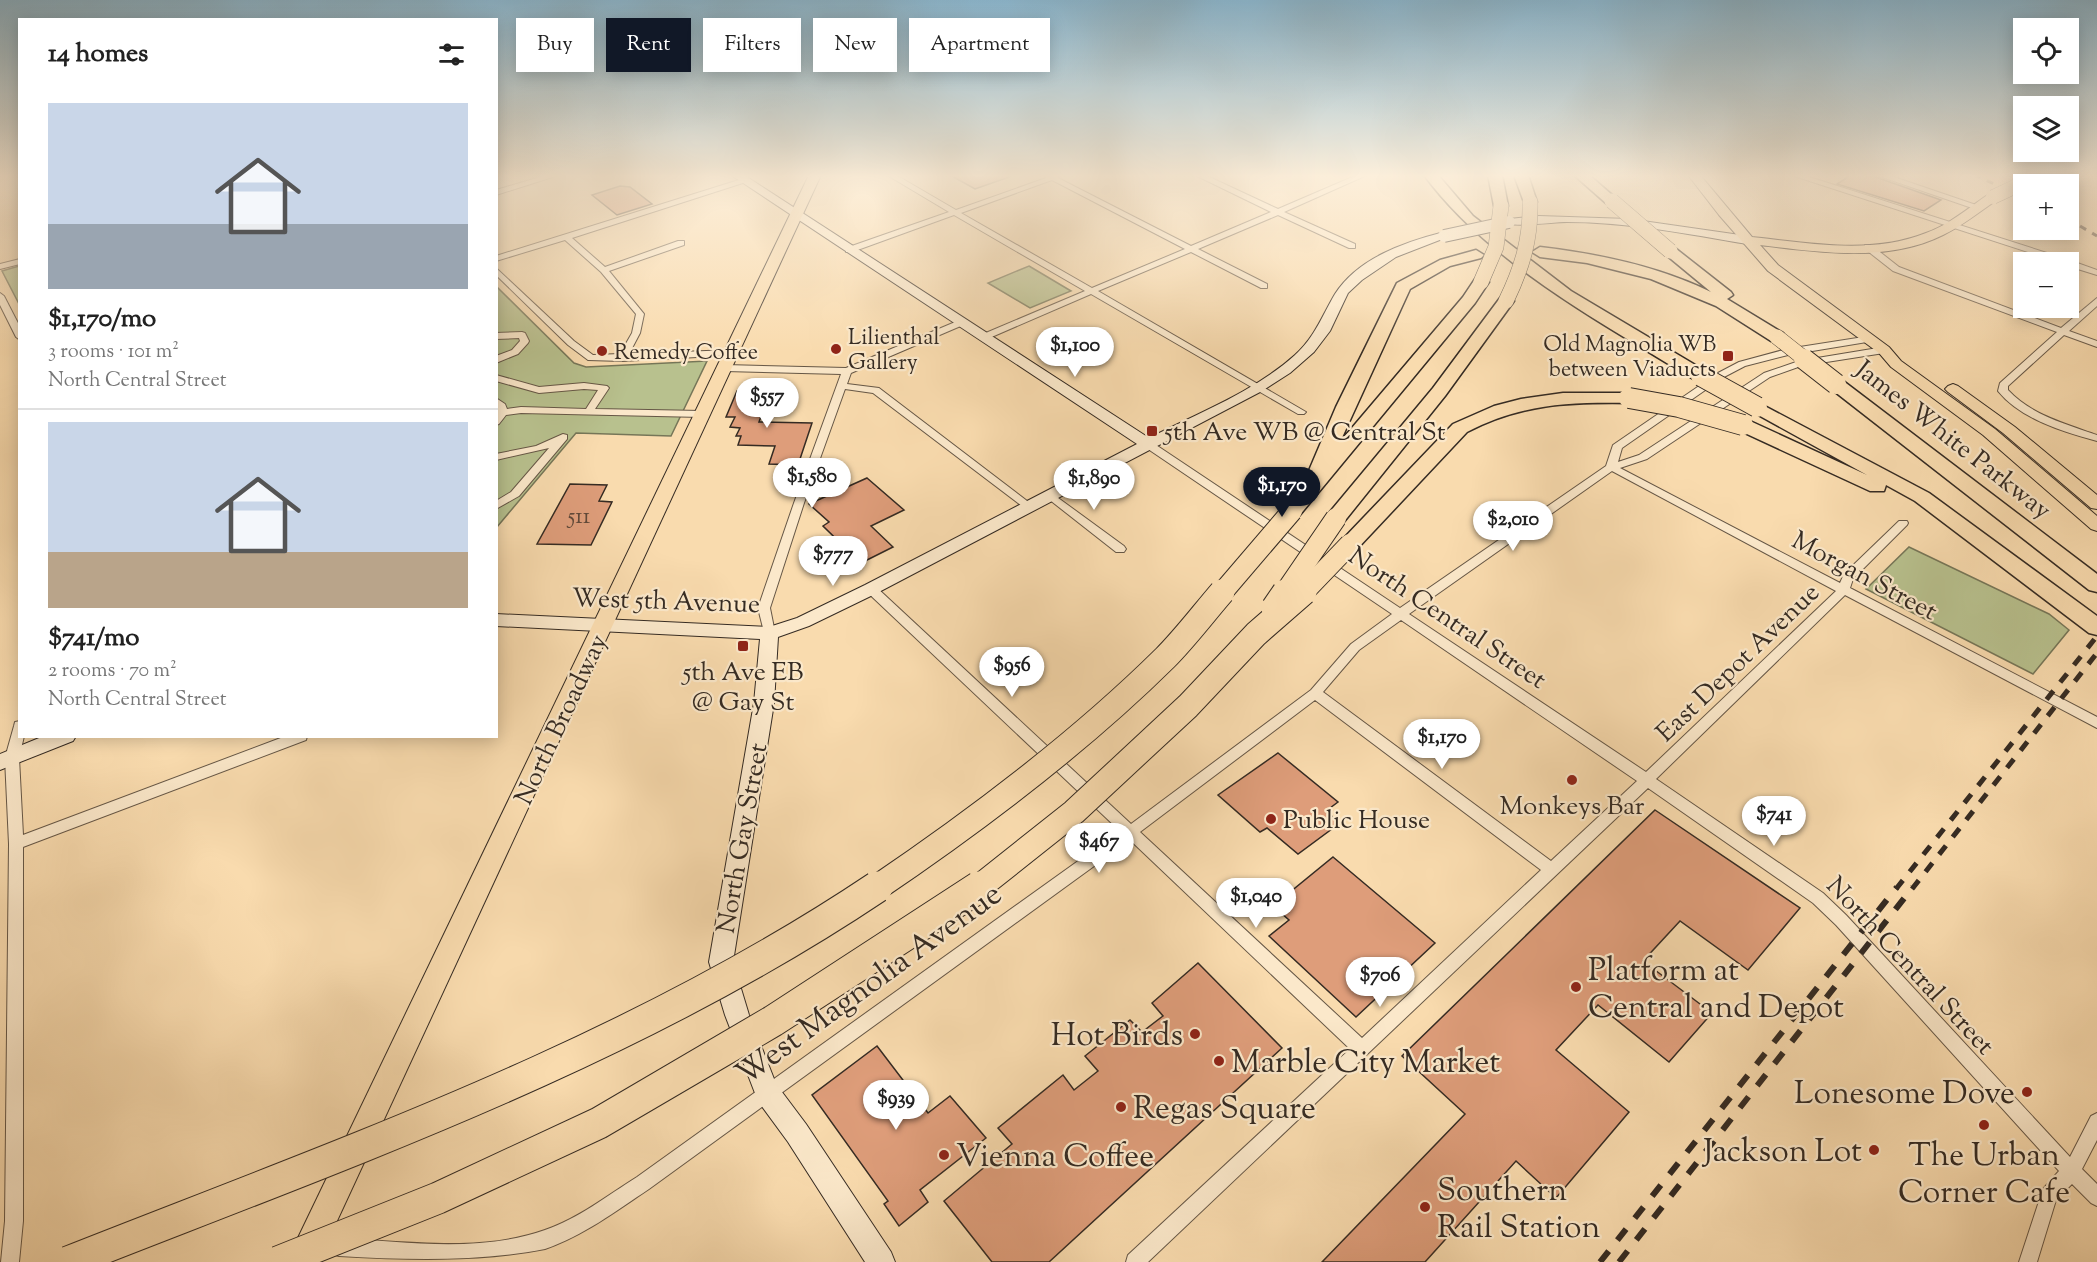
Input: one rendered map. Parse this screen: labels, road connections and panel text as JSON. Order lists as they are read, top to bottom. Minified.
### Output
{"streets":{"highway":["James White Parkway"],"main road":["West 5th Avenue","North Central Street","North Broadway","North Gay Street"],"street":["Morgan Street","East Depot Avenue","West Magnolia Avenue"]},"crossings":[["Morgan Street","East Depot Avenue"],["Morgan Street","West Magnolia Avenue"],["West 5th Avenue","North Central Street"],["West 5th Avenue","North Broadway"],["West 5th Avenue","North Gay Street"],["North Central Street","East Depot Avenue"],["North Central Street","West Magnolia Avenue"],["North Broadway","West Magnolia Avenue"],["North Gay Street","West Magnolia Avenue"]],"places":{"other":["Lilienthal Gallery","Remedy Coffee","Monkeys Bar","Public House","Platform at Central and Depot","Hot Birds","Marble City Market","Lonesome Dove","Regas Square","The Urban Corner Cafe","Jackson Lot","Vienna Coffee","Southern Rail Station"],"transit":["Old Magnolia WB between Viaducts","5th Ave WB @ Central St","5th Ave EB @ Gay St"]},"house_numbers":["511"],"page":{"map_buttons":["+","−"],"chip":["Buy","Rent","Filters","New","Apartment"],"heading":"14 homes","list":[{"name":"$1,170/mo","note":"3 rooms · 101 m² · North Central Street"},{"name":"$741/mo","note":"2 rooms · 70 m² · North Central Street"}],"price":["$1,100","$557","$1,580","$1,890","$1,170","$2,010","$777","$956","$1,170","$741","$467","$1,040","$706","$939"]}}
